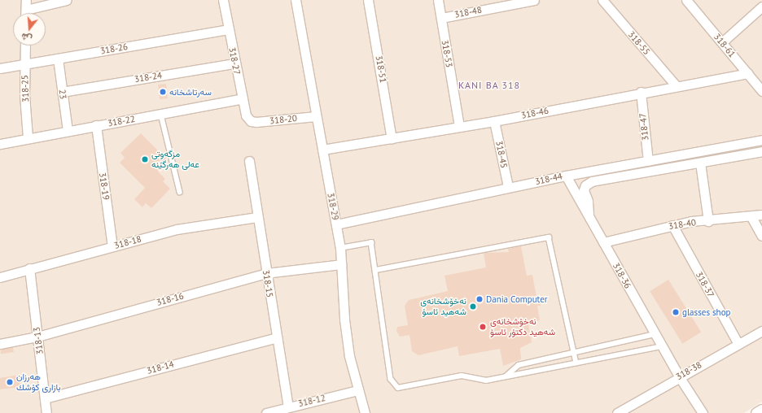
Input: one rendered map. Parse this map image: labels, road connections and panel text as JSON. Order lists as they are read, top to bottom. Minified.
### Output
{"streets":{"street":["318-48","318-55","318-61","318-26","318-53","318-27","318-51","318-24","318-25","23","318-46","318-20","318-22","318-47","318-45","318-44","318-19","318-29","318-40","318-18","318-36","318-15","318-37","318-16","318-13","318-14","318-38","318-12"]},"crossings":[["318-48","318-53"],["318-55","318-46"],["318-61","318-46"],["318-26","318-27"],["318-26","318-25"],["318-26","23"],["318-53","318-46"],["318-27","318-24"],["318-27","318-20"],["318-27","318-22"],["318-51","318-46"],["318-24","23"],["318-25","318-22"],["23","318-22"],["318-46","318-47"],["318-46","318-45"],["318-46","318-29"],["318-20","318-29"],["318-22","318-19"],["318-47","318-44"],["318-45","318-44"],["318-44","318-29"],["318-44","318-36"],["318-19","318-18"],["318-29","318-16"],["318-29","318-12"],["318-40","318-36"],["318-40","318-37"],["318-18","318-15"],["318-18","318-13"],["318-36","318-38"],["318-15","318-16"],["318-15","318-14"],["318-15","318-12"],["318-37","318-38"],["318-16","318-13"],["318-13","318-14"]],"districts":["KANI BA 318"],"places":["سەرتاشخانە","مزگەوتی عەلی هەرگێنە","Dania Computer","نەخۆشخانەی شەهید ئاسۆ","glasses shop","نەخۆشخانەی شەهید دکتۆر ئاسۆ","هەرزان بازاری کۆشك"],"north":"bottom"}
